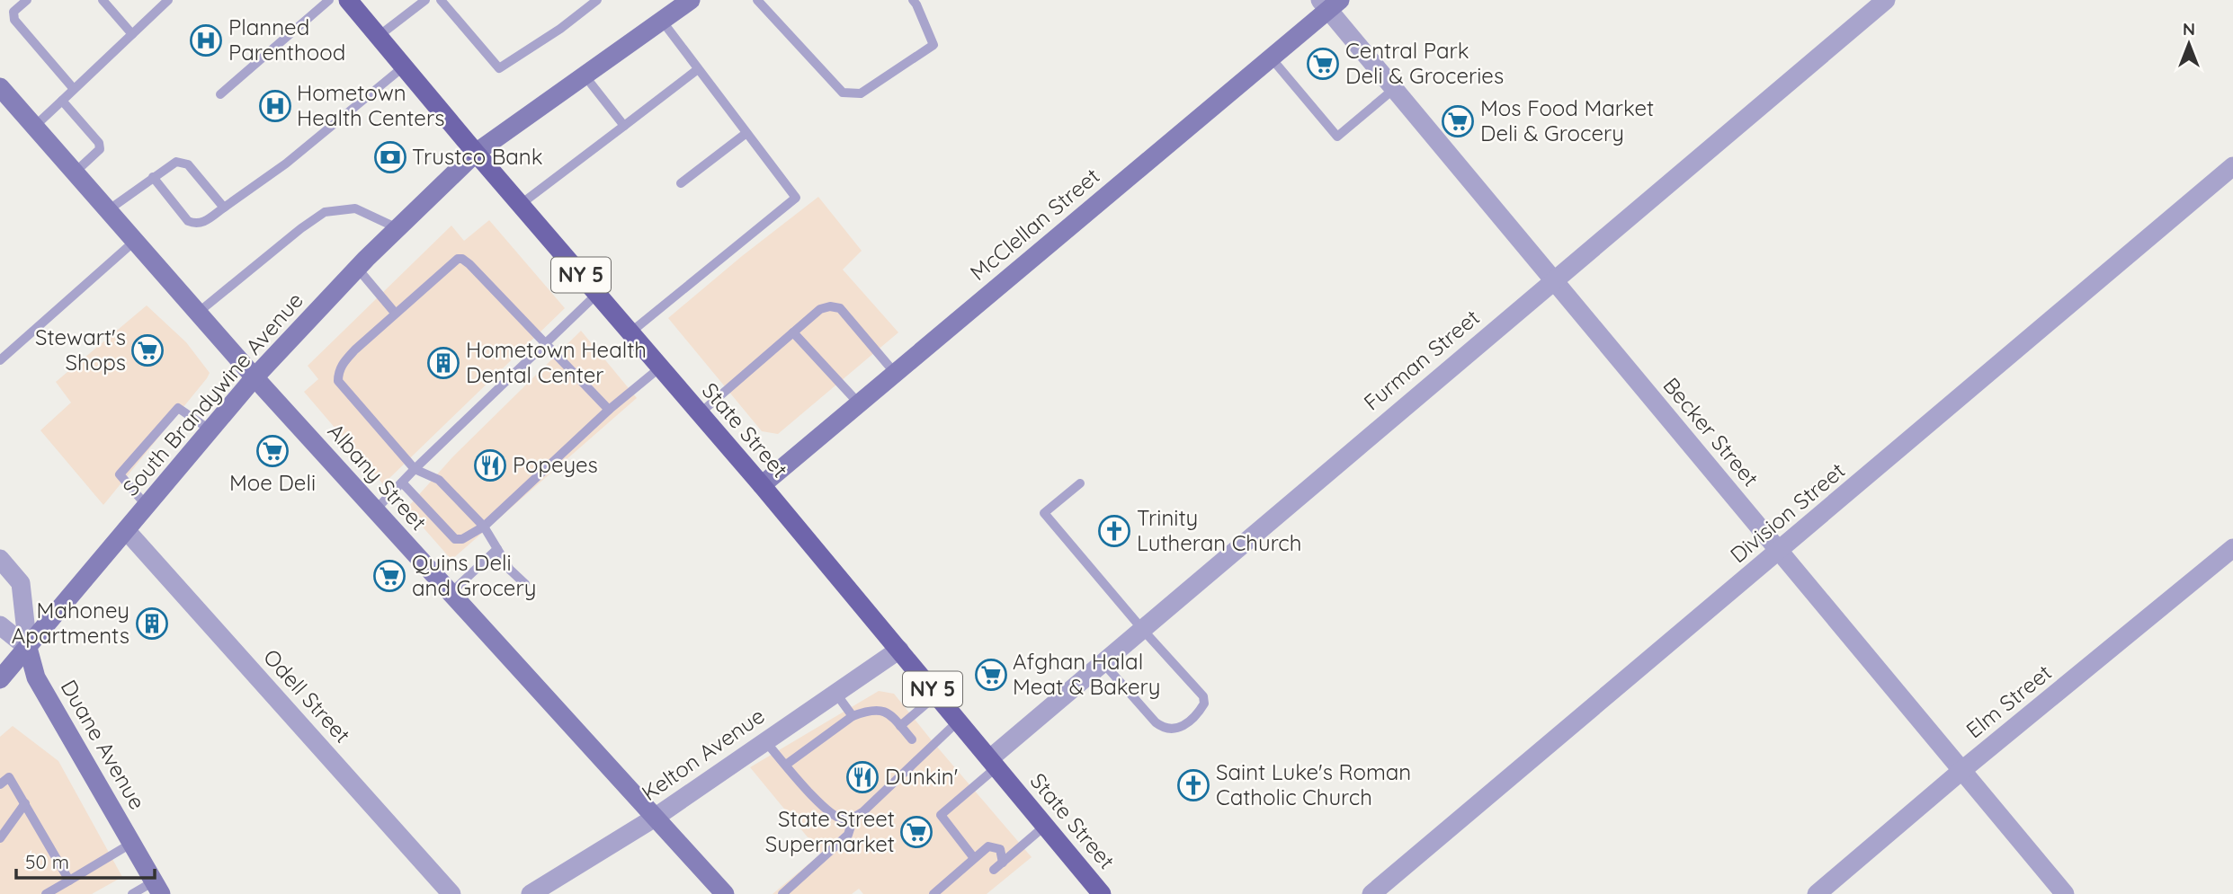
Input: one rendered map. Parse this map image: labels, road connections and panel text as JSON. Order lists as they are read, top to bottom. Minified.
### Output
{"streets":{"main road":["NY 5","State Street"],"street":["McClellan Street","Furman Street","South Brandywine Avenue","Becker Street","Albany Street","Division Street","Odell Street","Elm Street","Duane Avenue","Kelton Avenue"]},"crossings":[["McClellan Street","State Street"],["McClellan Street","Becker Street"],["Furman Street","State Street"],["Furman Street","Becker Street"],["South Brandywine Avenue","State Street"],["South Brandywine Avenue","Albany Street"],["South Brandywine Avenue","Odell Street"],["South Brandywine Avenue","Duane Avenue"],["State Street","Kelton Avenue"],["Becker Street","Division Street"],["Becker Street","Elm Street"],["Albany Street","Kelton Avenue"]],"places":{"hospital":["Planned Parenthood","Hometown Health Centers"],"supermarket":["Central Park Deli & Groceries","Mos Food Market Deli & Grocery","Stewart's Shops","Moe Deli","Quins Deli and Grocery","Afghan Halal Meat & Bakery","State Street Supermarket"],"bank":["Trustco Bank"],"building":["Hometown Health Dental Center","Mahoney Apartments"],"restaurant":["Popeyes","Dunkin'"],"church":["Trinity Lutheran Church","Saint Luke's Roman Catholic Church"]},"scale_bar":"50 m","north":"top"}
